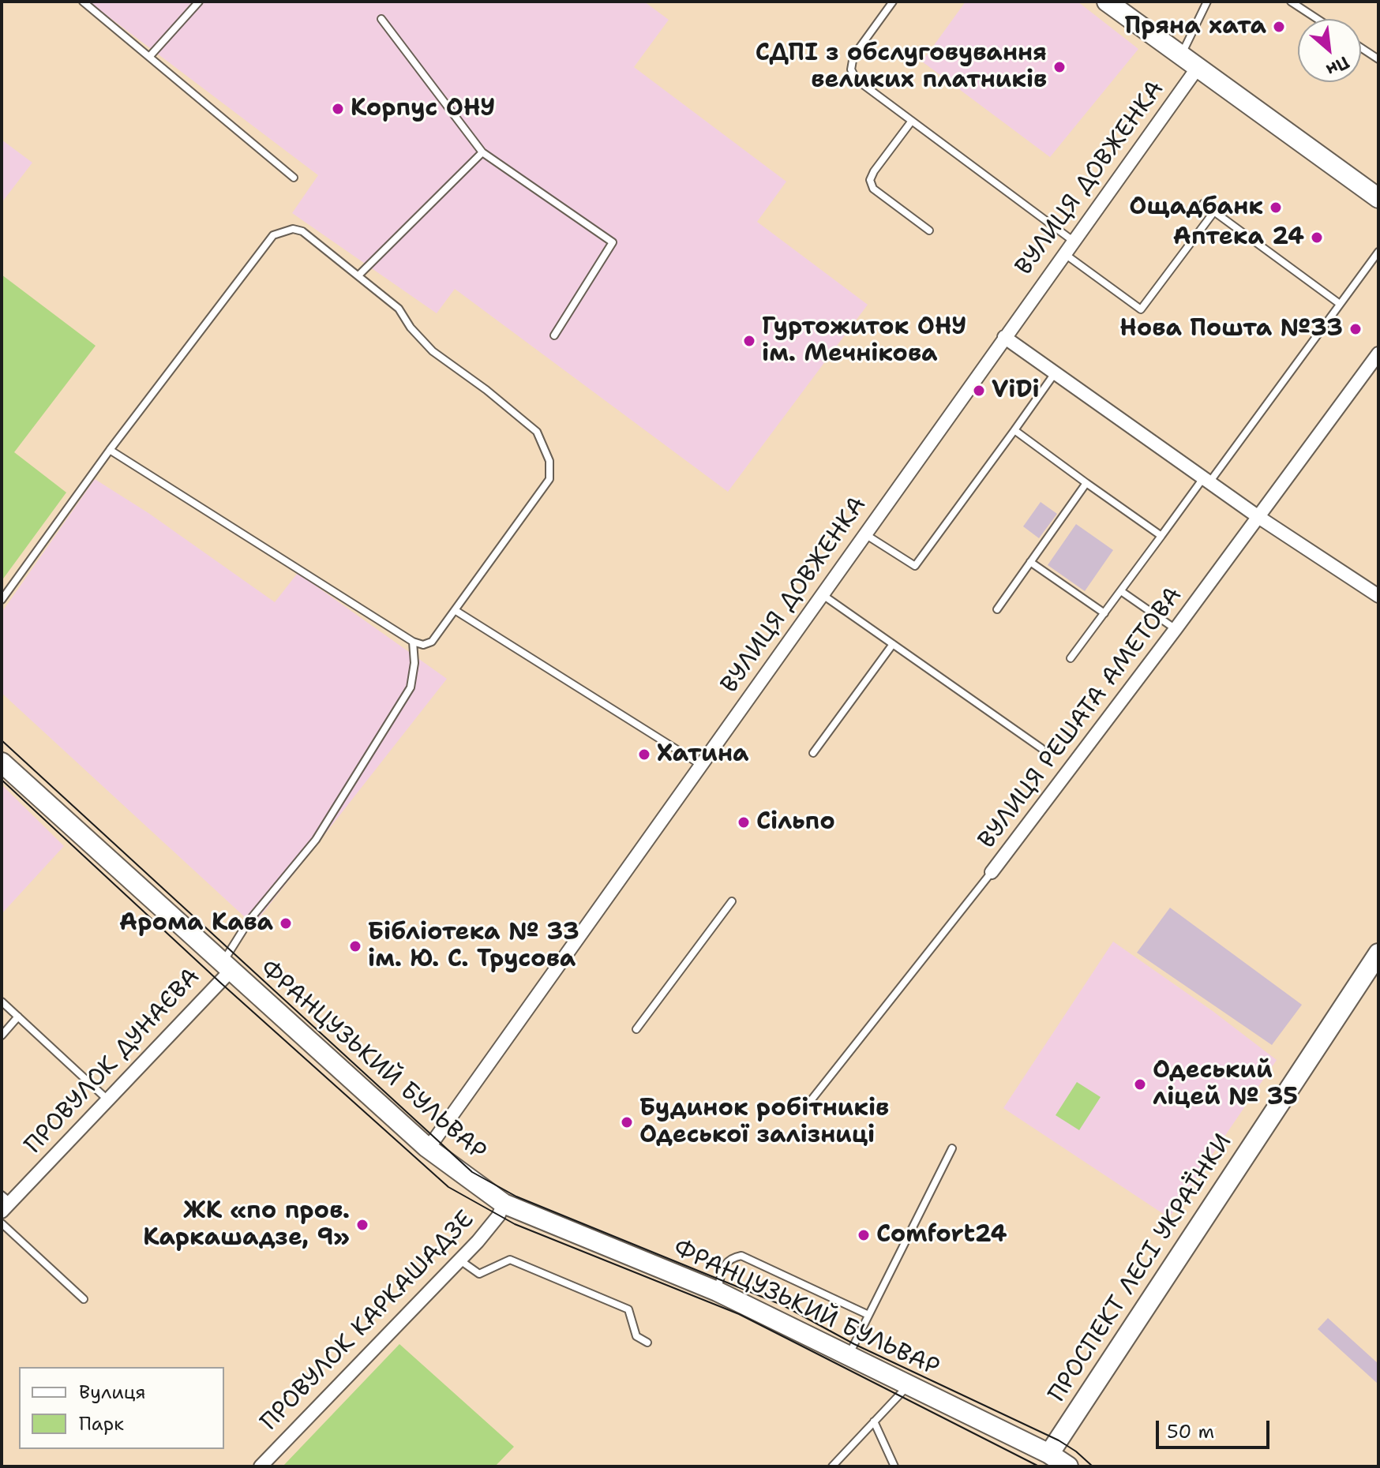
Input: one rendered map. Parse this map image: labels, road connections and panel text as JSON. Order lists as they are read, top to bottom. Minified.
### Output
{"streets":{"street":["ВУЛИЦЯ ДОВЖЕНКА","ВУЛИЦЯ РЕШАТА АМЕТОВА","ФРАНЦУЗЬКИЙ БУЛЬВАР","ПРОВУЛОК ДУНАЄВА","ПРОСПЕКТ ЛЕСІ УКРАЇНКИ","ПРОВУЛОК КАРКАШАДЗЕ"]},"crossings":[["ВУЛИЦЯ ДОВЖЕНКА","ФРАНЦУЗЬКИЙ БУЛЬВАР"],["ФРАНЦУЗЬКИЙ БУЛЬВАР","ПРОВУЛОК ДУНАЄВА"],["ФРАНЦУЗЬКИЙ БУЛЬВАР","ПРОСПЕКТ ЛЕСІ УКРАЇНКИ"],["ФРАНЦУЗЬКИЙ БУЛЬВАР","ПРОВУЛОК КАРКАШАДЗЕ"]],"places":["Пряна хата","СДПІ з обслуговування великих платників","Корпус ОНУ","Ощадбанк","Аптека 24","Нова Пошта №33","Гуртожиток ОНУ ім. Мечнікова","ViDi","Хатина","Сільпо","Арома Кава","Бібліотека № 33 ім. Ю. С. Трусова","Одеський ліцей № 35","Будинок робітників Одеської залізниці","ЖК «по пров. Каркашадзе, 9»","Comfort24"],"legend":["Вулиця","Парк"],"scale_bar":"50 m","north":"bottom right"}
